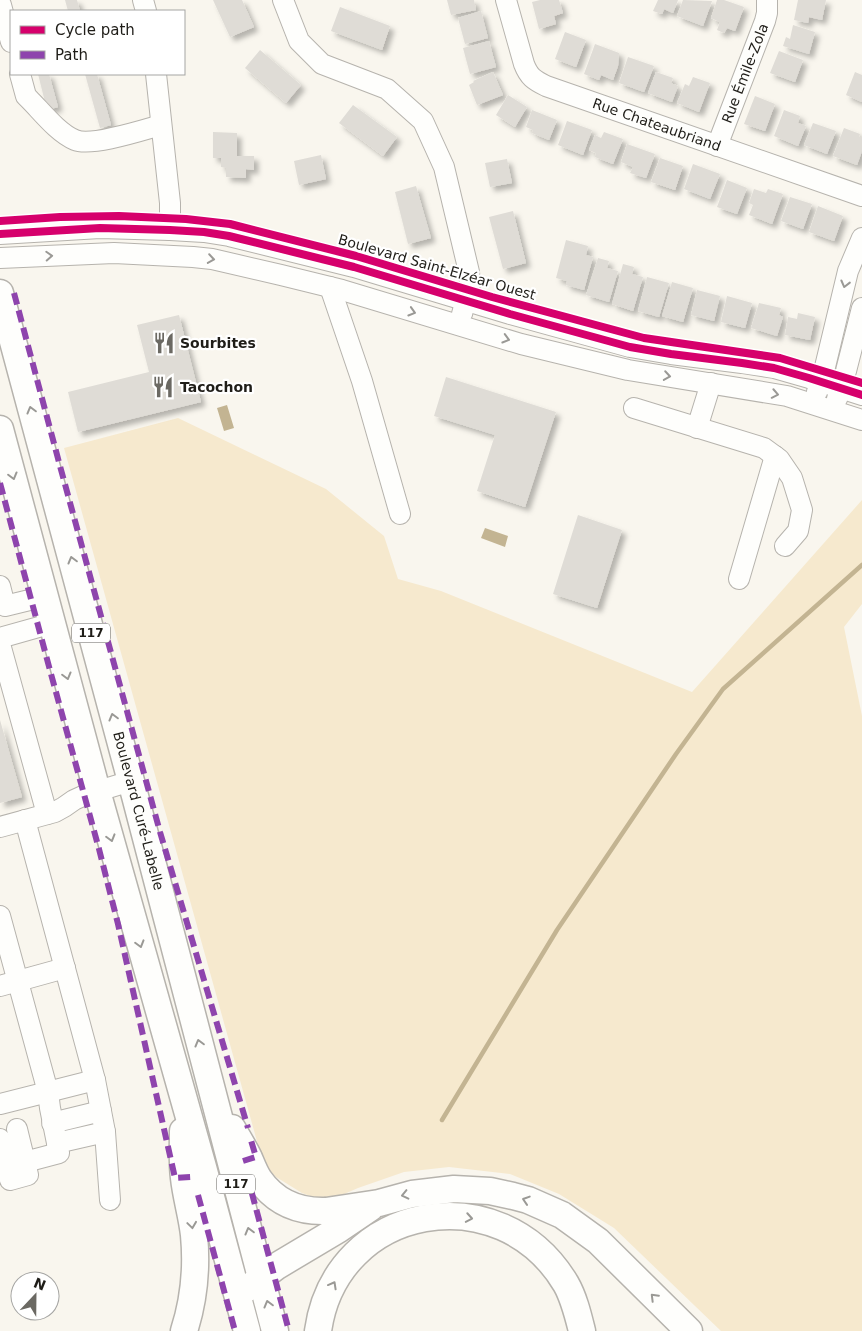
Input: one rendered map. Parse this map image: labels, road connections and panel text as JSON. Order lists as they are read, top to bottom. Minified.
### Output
{"streets":{"main road":["117","Boulevard Curé-Labelle"],"street":["Rue Émile-Zola","Rue Chateaubriand","Boulevard Saint-Elzéar Ouest"]},"crossings":[["Rue Émile-Zola","Rue Chateaubriand"]],"places":{"restaurant":["Sourbites","Tacochon"]},"legend":["Cycle path","Path"],"north":"top"}
